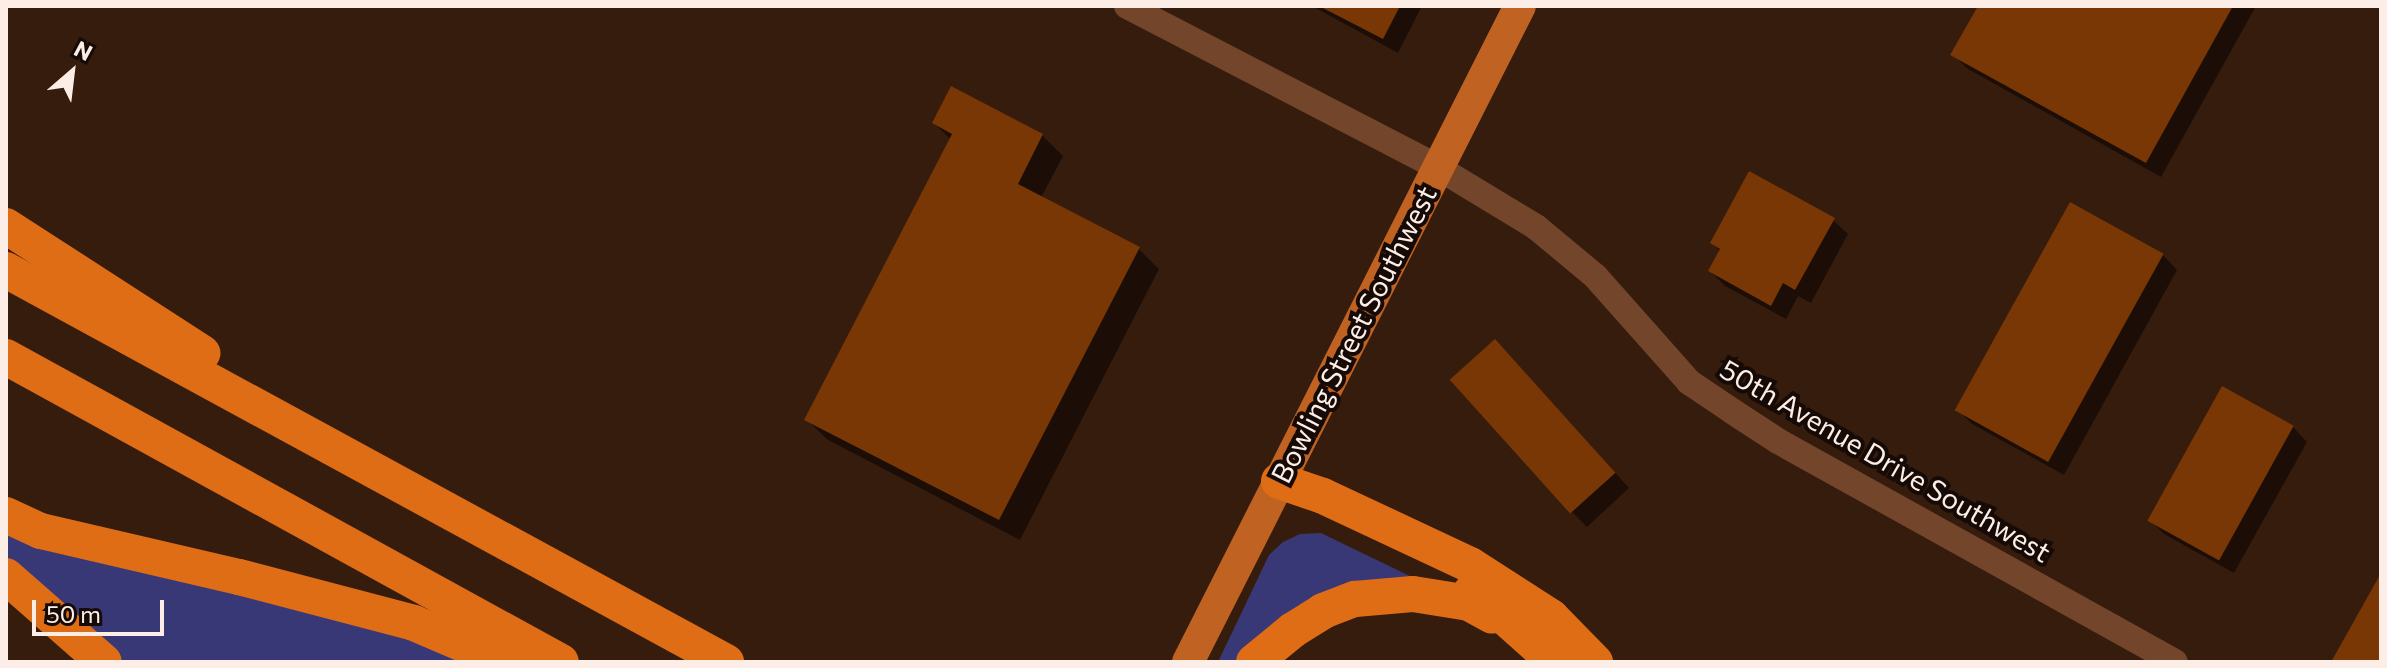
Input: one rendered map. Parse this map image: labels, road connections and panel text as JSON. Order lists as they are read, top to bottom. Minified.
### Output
{"streets":{"main road":["Bowling Street Southwest"],"street":["50th Avenue Drive Southwest"]},"crossings":[["Bowling Street Southwest","50th Avenue Drive Southwest"]],"scale_bar":"50 m","north":"top right"}
